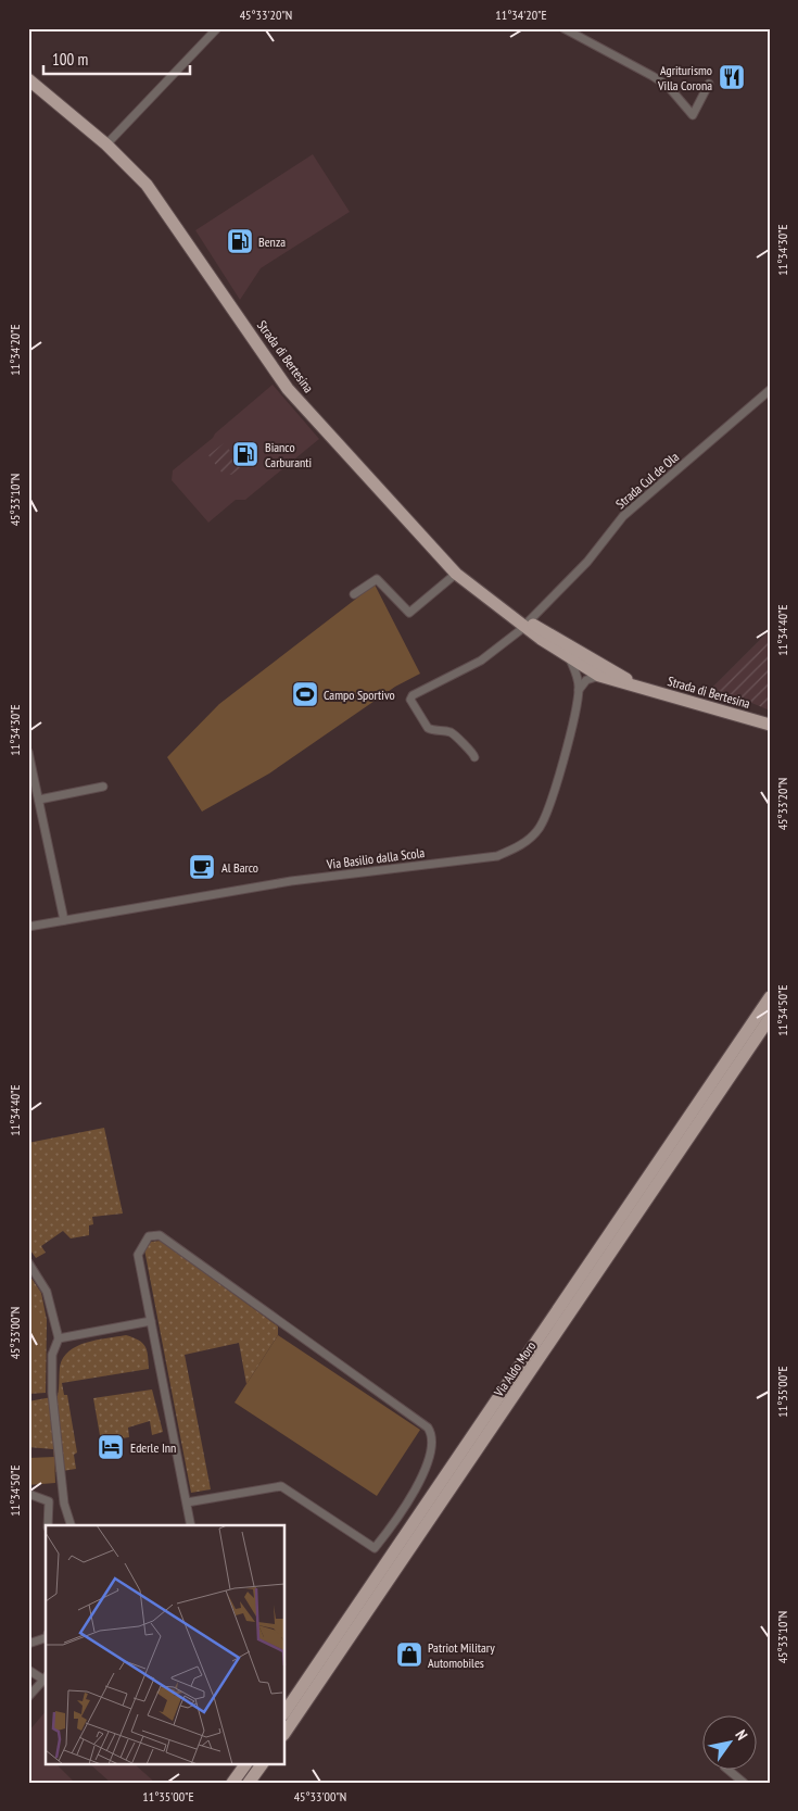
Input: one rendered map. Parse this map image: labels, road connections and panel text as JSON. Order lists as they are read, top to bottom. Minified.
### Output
{"streets":{"main road":["Strada di Bertesina","Via Aldo Moro"],"street":["Strada Cul de Ola","Via Basilio dalla Scola"]},"crossings":[["Strada di Bertesina","Strada Cul de Ola"],["Strada di Bertesina","Via Basilio dalla Scola"]],"places":{"restaurant":["Agriturismo Villa Corona"],"fuel station":["Benza","Bianco Carburanti"],"sports":["Campo Sportivo"],"cafe":["Al Barco"],"hotel":["Ederle Inn"],"shop":["Patriot Military Automobiles"]},"scale_bar":"100 m","north":"top right","coordinates":["45°33'20\"N","11°34'20\"E","11°34'30\"E","45°33'10\"N","11°34'40\"E","11°34'50\"E","45°33'00\"N","11°35'00\"E"]}
